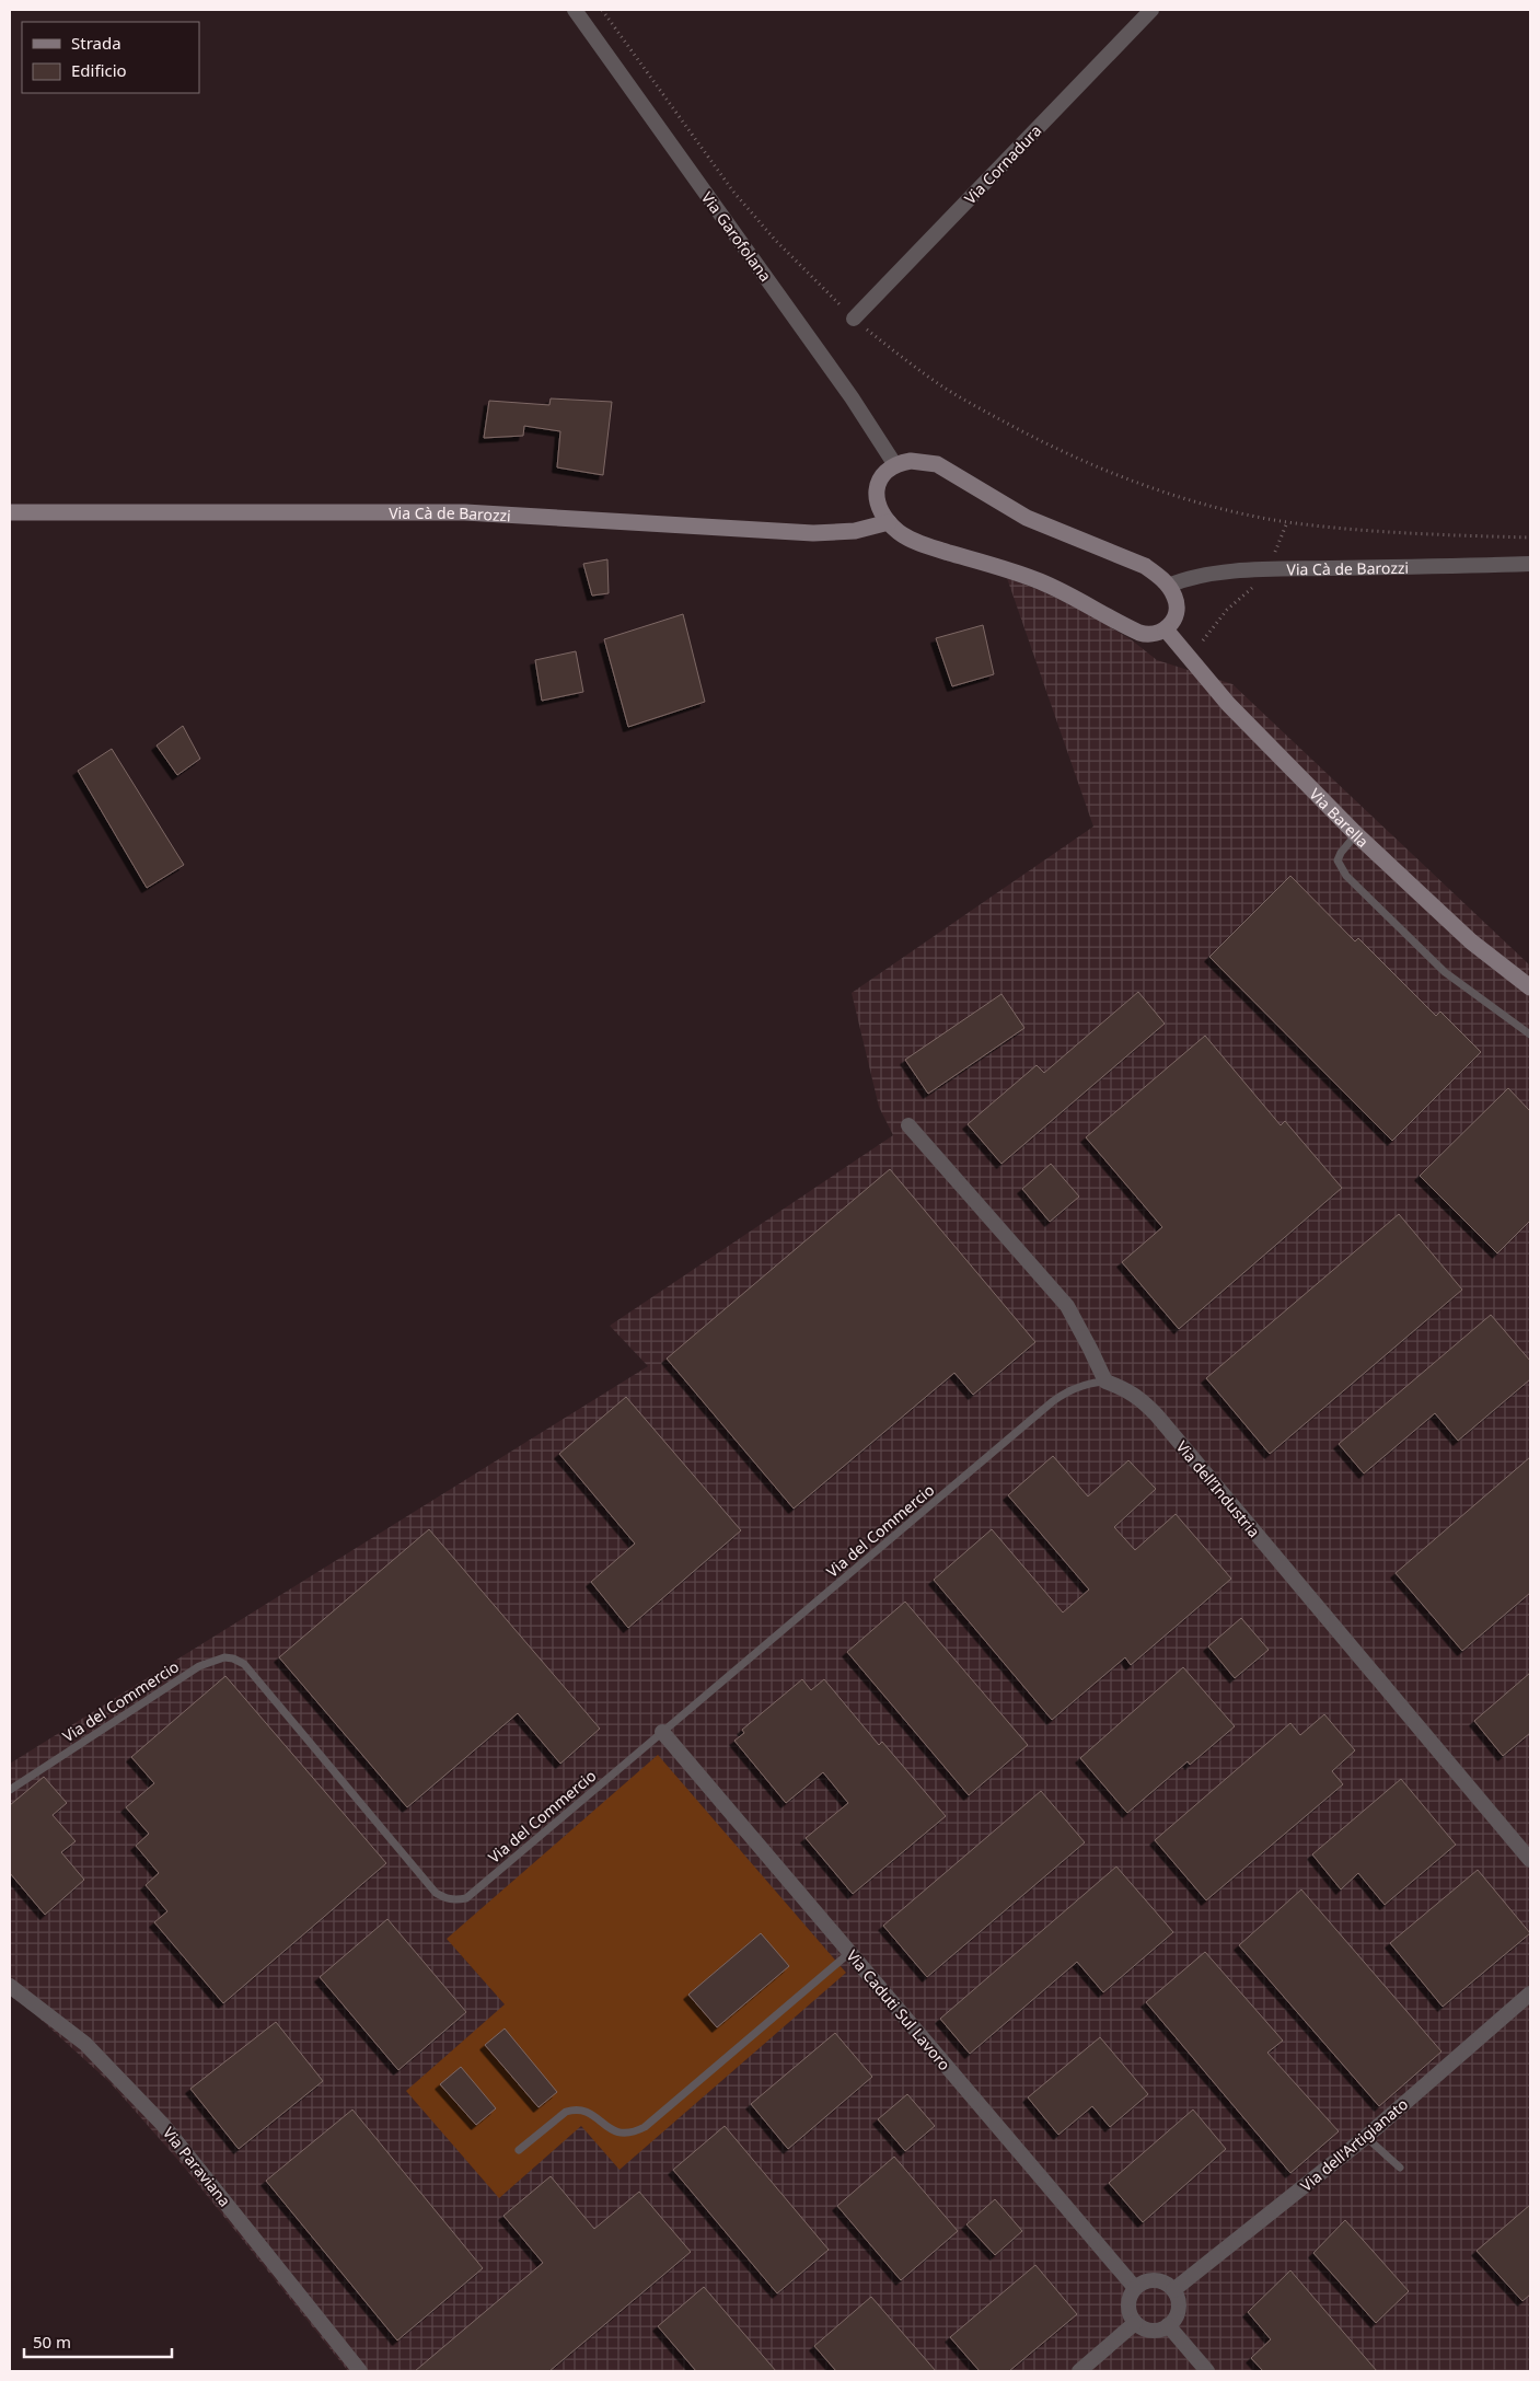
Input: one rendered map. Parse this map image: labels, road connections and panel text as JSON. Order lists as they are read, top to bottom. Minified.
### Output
{"streets":{"street":["Via Cornadura","Via Garofolana","Via Cà de Barozzi","Via Barella","Via dell’Industria","Via Caduti Sul Lavoro","Via dell'Artigianato","Via Paraviana"],"lane":["Via del Commercio"]},"crossings":[["Via dell’Industria","Via del Commercio"],["Via del Commercio","Via Caduti Sul Lavoro"],["Via Caduti Sul Lavoro","Via dell'Artigianato"]],"legend":["Strada","Edificio"],"scale_bar":"50 m"}
